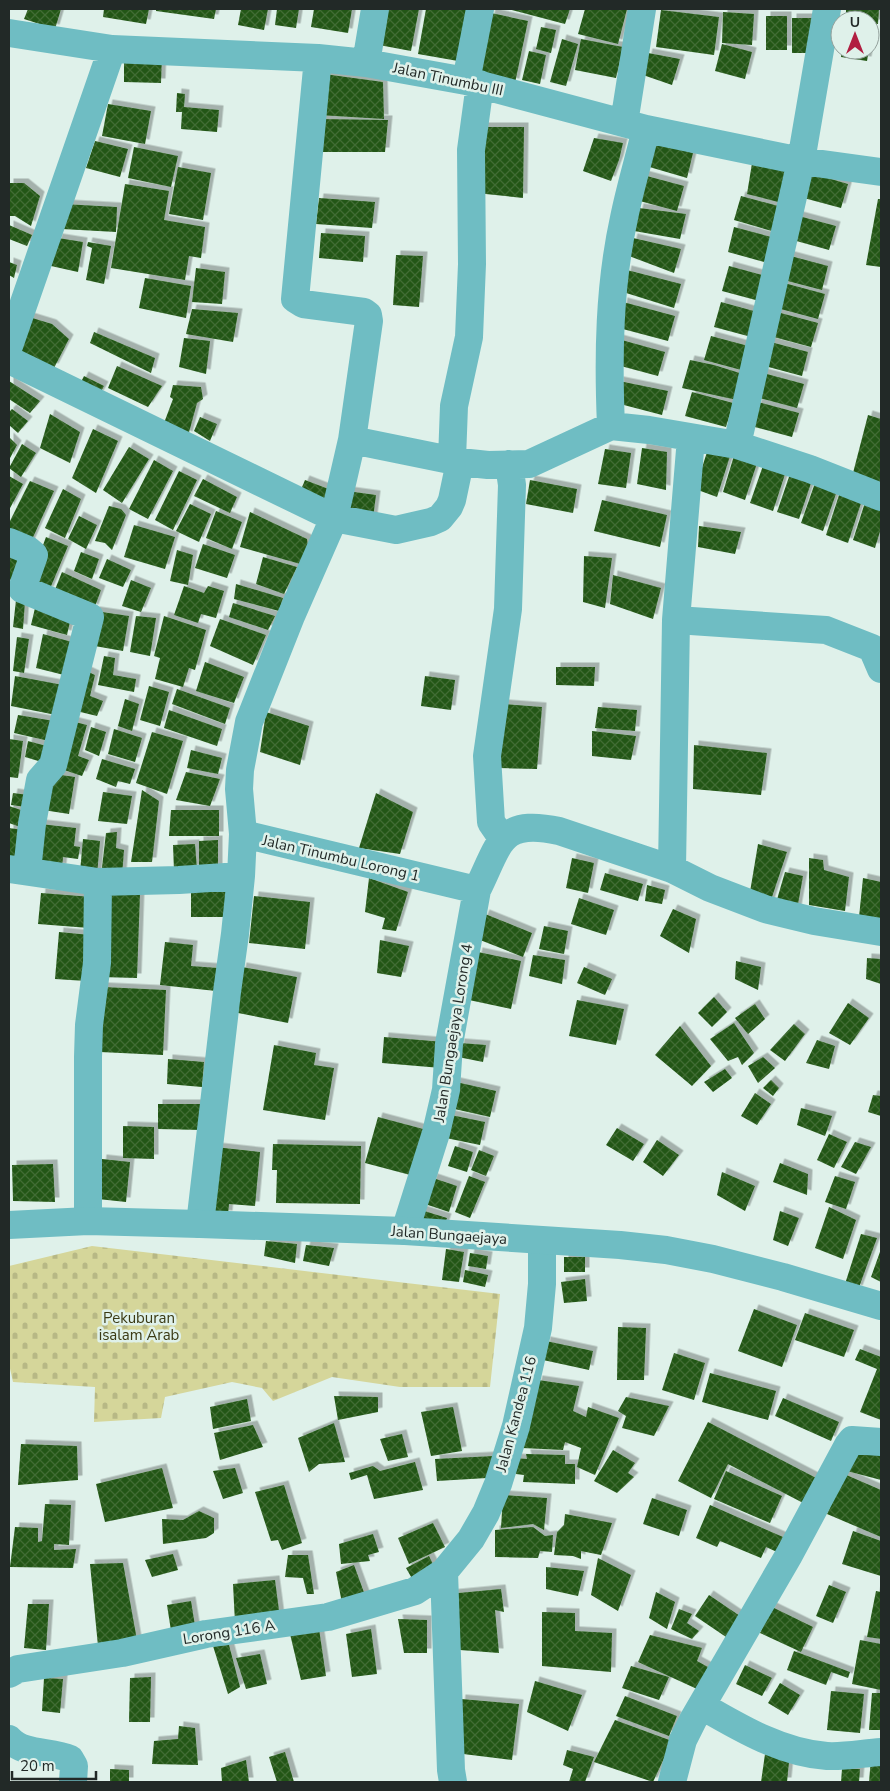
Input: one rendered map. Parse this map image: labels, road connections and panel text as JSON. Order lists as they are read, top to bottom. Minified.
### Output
{"streets":{"street":["Jalan Tinumbu III","Jalan Tinumbu Lorong 1","Jalan Bungaejaya Lorong 4","Jalan Bungaejaya","Jalan Kandea 116","Lorong 116 A"]},"crossings":[["Jalan Tinumbu Lorong 1","Jalan Bungaejaya Lorong 4"],["Jalan Tinumbu Lorong 1","Jalan Bungaejaya"],["Jalan Bungaejaya Lorong 4","Jalan Bungaejaya"],["Jalan Bungaejaya","Jalan Kandea 116"],["Jalan Kandea 116","Lorong 116 A"]],"parks":["Pekuburan isalam Arab"],"scale_bar":"20 m","north":"top"}
